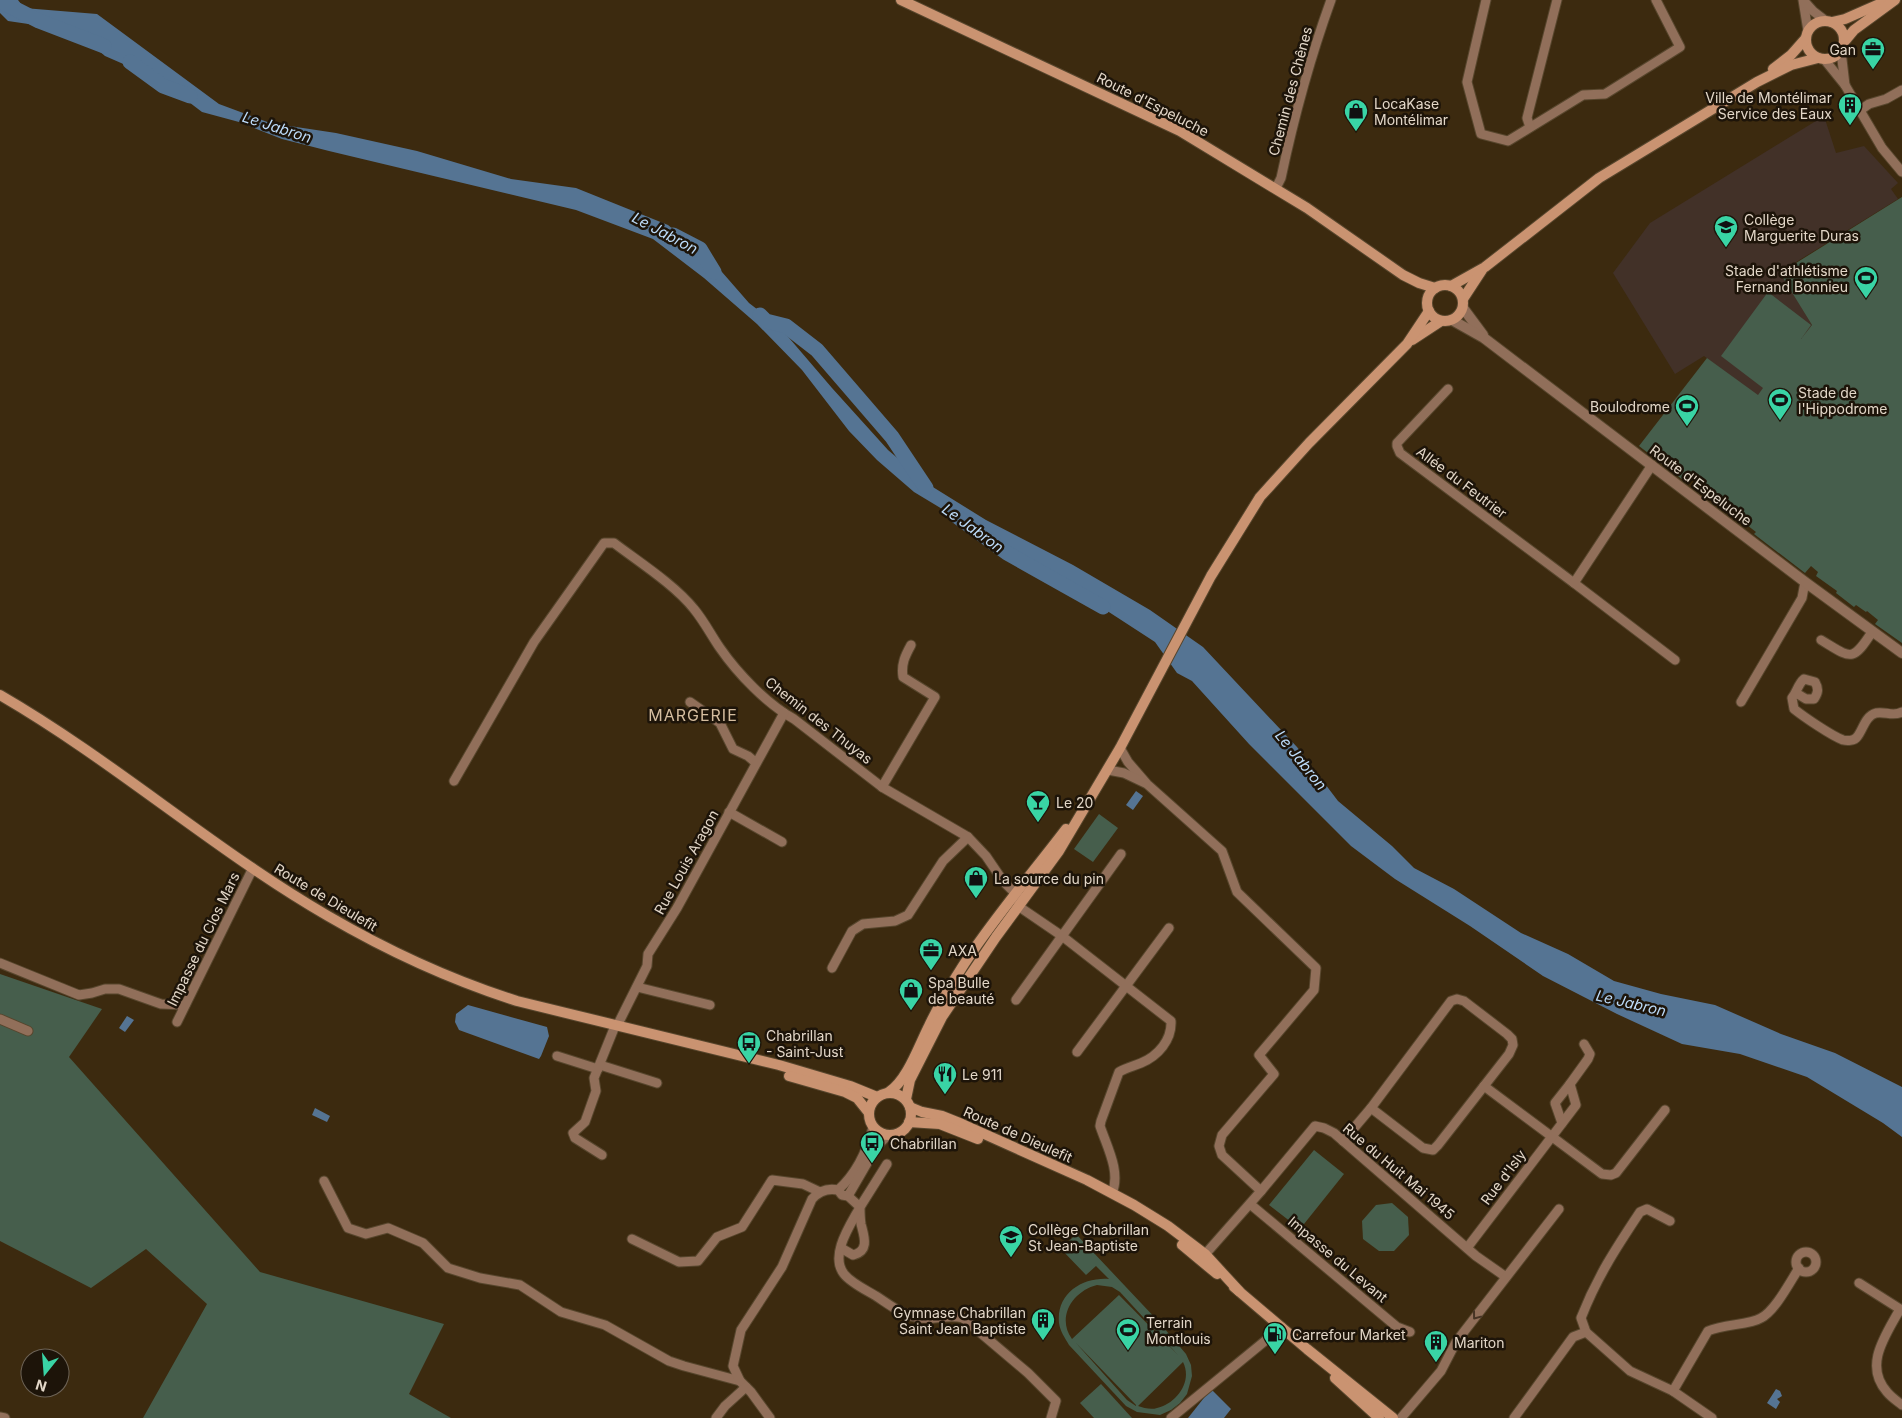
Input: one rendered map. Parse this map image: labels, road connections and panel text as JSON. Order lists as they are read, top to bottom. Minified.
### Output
{"streets":{"main road":["Route d'Espeluche","Route de Dieulefit"],"street":["Chemin des Chênes","Allée du Feutrier","Chemin des Thuyas","Rue Louis Aragon","Impasse du Clos Mars","Rue du Huit Mai 1945","Rue d'Isly","Impasse du Levant"]},"crossings":[["Chemin des Chênes","Route d'Espeluche"],["Chemin des Thuyas","Rue Louis Aragon"],["Rue Louis Aragon","Route de Dieulefit"],["Route de Dieulefit","Impasse du Clos Mars"],["Route de Dieulefit","Rue du Huit Mai 1945"],["Rue du Huit Mai 1945","Rue d'Isly"],["Rue du Huit Mai 1945","Impasse du Levant"]],"districts":["MARGERIE"],"water":["Le Jabron"],"places":{"office":["Gan","AXA"],"building":["Ville de Montélimar Service des Eaux","Gymnase Chabrillan Saint Jean Baptiste","Mariton"],"shop":["LocaKase Montélimar","La source du pin","Spa Bulle de beauté"],"school or university":["Collège Marguerite Duras","Collège Chabrillan St Jean-Baptiste"],"sports":["Stade d'athlétisme Fernand Bonnieu","Stade de l'Hippodrome","Boulodrome","Terrain Montlouis"],"bar":["Le 20"],"bus stop":["Chabrillan - Saint-Just","Chabrillan"],"restaurant":["Le 911"],"fuel station":["Carrefour Market"]},"north":"bottom"}
